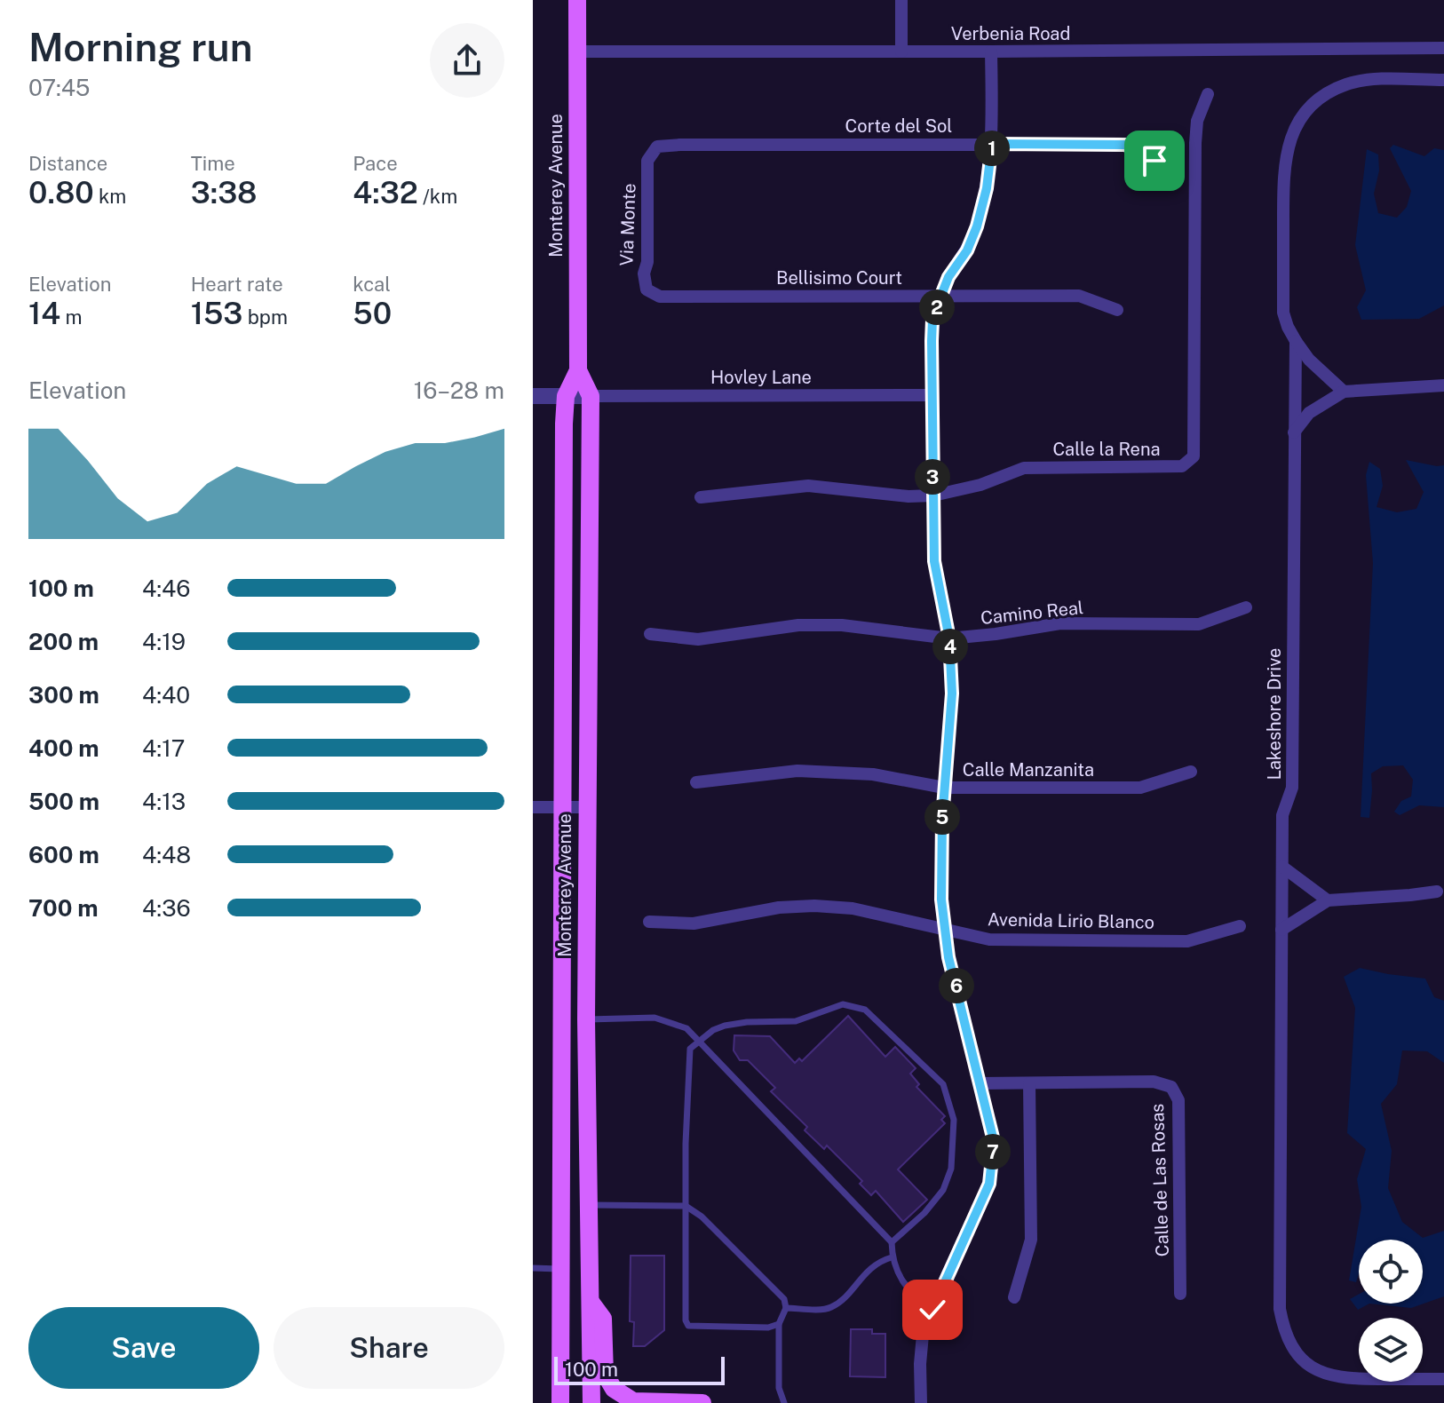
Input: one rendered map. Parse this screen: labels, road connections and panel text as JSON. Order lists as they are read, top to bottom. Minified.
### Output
{"streets":{"main road":["Monterey Avenue"],"street":["Verbenia Road","Corte del Sol","Via Monte","Bellisimo Court","Hovley Lane","Calle la Rena","Camino Real","Lakeshore Drive","Calle Manzanita","Avenida Lirio Blanco","Calle de Las Rosas"]},"crossings":[["Verbenia Road","Monterey Avenue"],["Corte del Sol","Via Monte"],["Monterey Avenue","Hovley Lane"],["Via Monte","Bellisimo Court"]],"scale_bar":"100 m","page":{"heading":["Morning run","07:45"],"stats":[["Distance","0.80 km"],["Time","3:38"],["Pace","4:32 /km"],["Elevation","14 m"],["Heart rate","153 bpm"],["kcal","50"]],"pins":["1","2","3","4","5","6","7"],"chart":["Elevation","16–28 m"],"list":[{"name":"100 m","note":"4:46"},{"name":"200 m","note":"4:19"},{"name":"300 m","note":"4:40"},{"name":"400 m","note":"4:17"},{"name":"500 m","note":"4:13"},{"name":"600 m","note":"4:48"},{"name":"700 m","note":"4:36"}],"buttons":["Save","Share"],"scale":"100 m"}}
